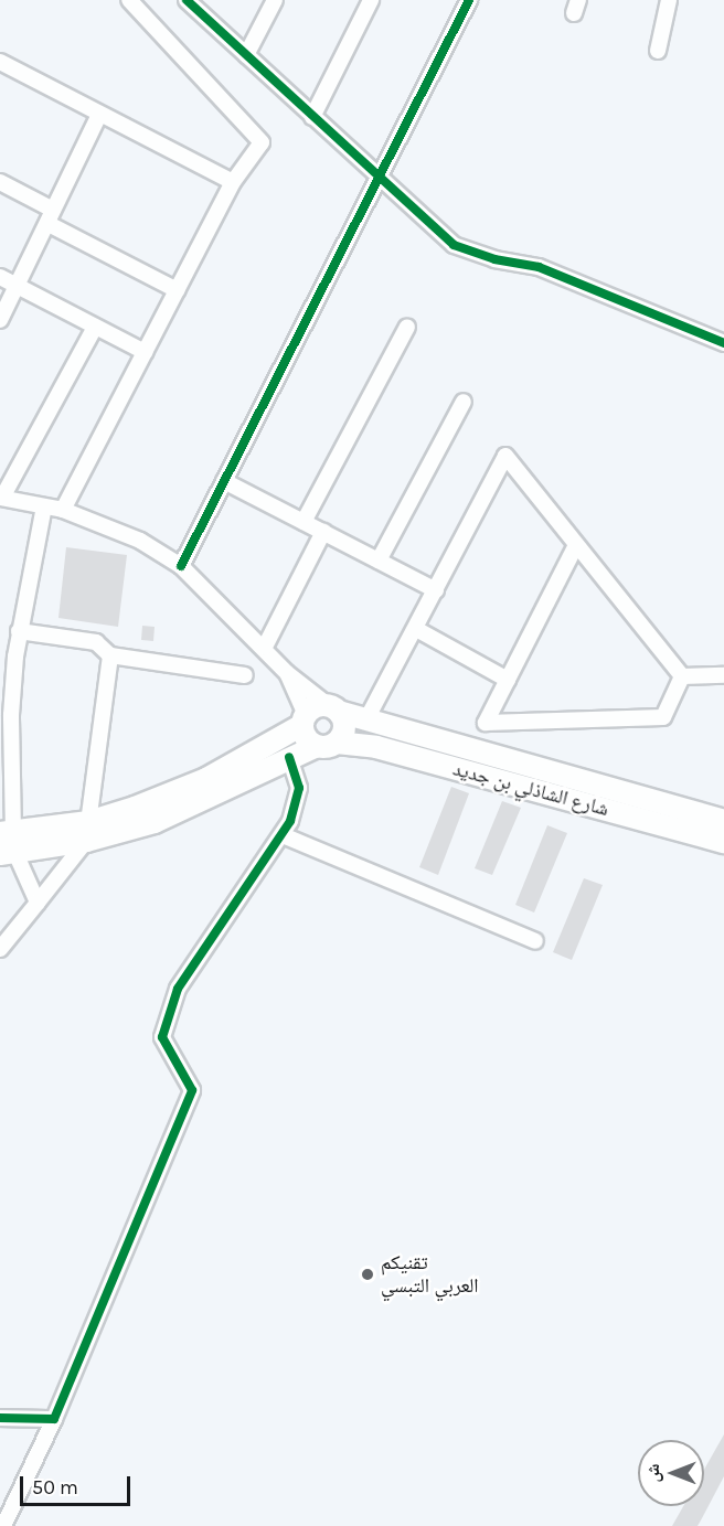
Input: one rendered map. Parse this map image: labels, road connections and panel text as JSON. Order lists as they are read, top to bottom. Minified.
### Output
{"streets":{"main road":["شارع الشاذلي بن جديد"]},"places":["تقنيكم العربي التبسي"],"scale_bar":"50 m","north":"left"}
